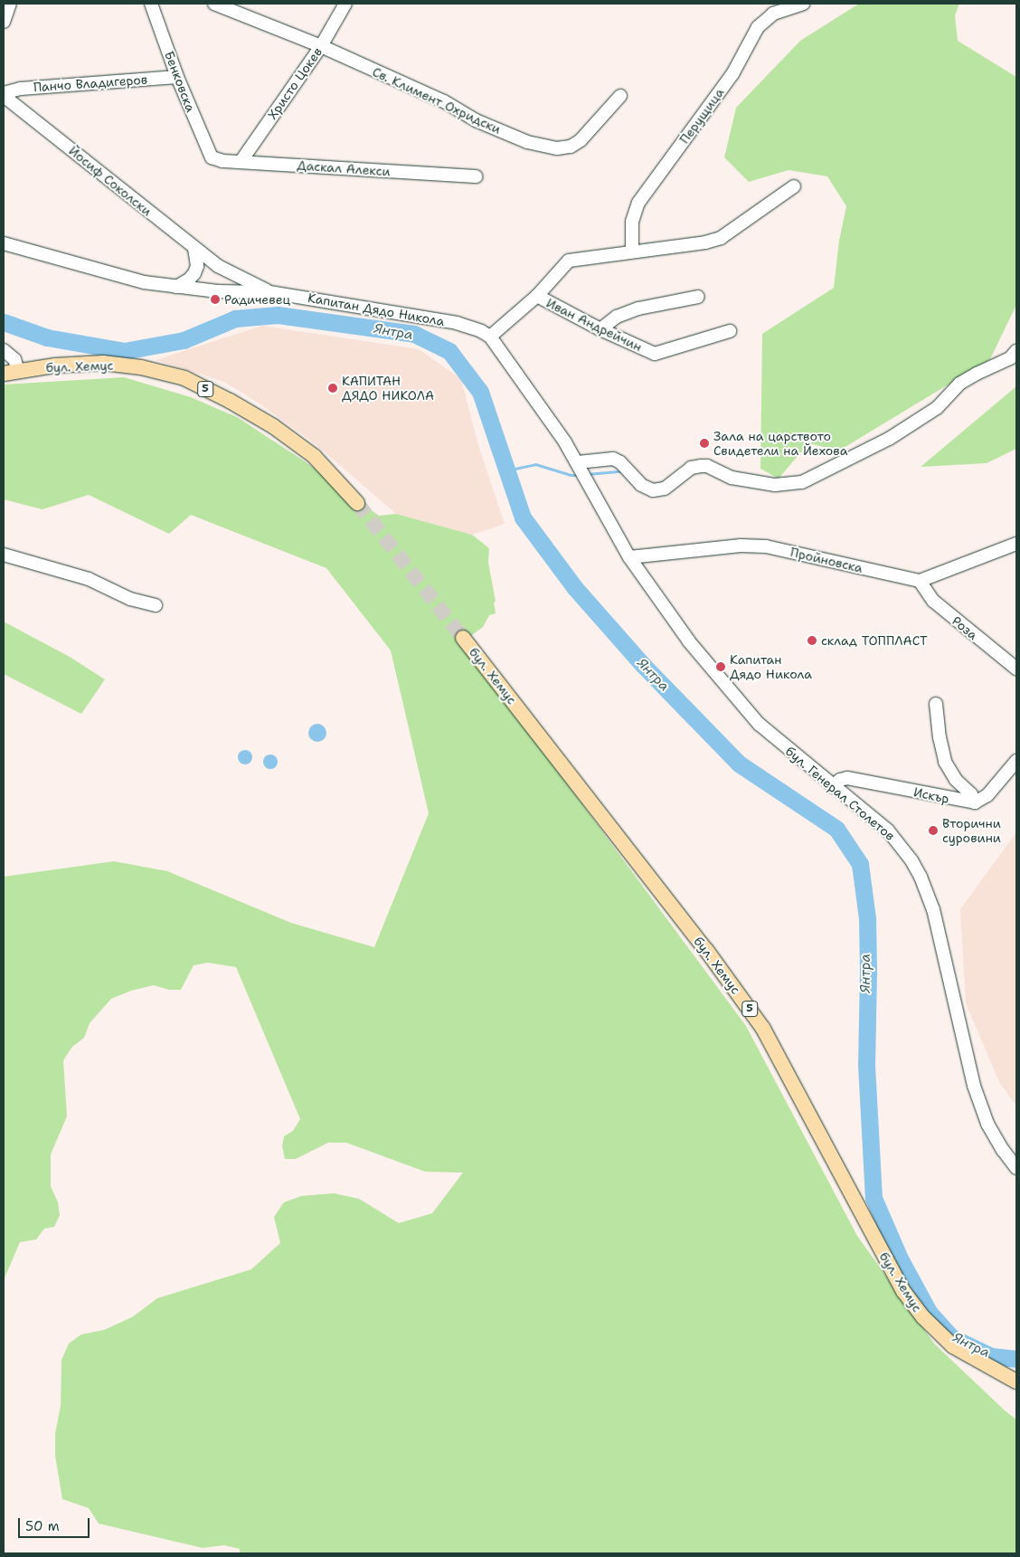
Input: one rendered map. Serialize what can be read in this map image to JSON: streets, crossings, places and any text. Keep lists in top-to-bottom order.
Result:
{
  "streets": {
    "main road": ["бул. Хемус", "5"],
    "street": [
      "Бенковска",
      "Панчо Владигеров",
      "Христо Цокев",
      "Св. Климент Охридски",
      "Перущица",
      "Даскал Алекси",
      "Йосиф Соколски",
      "Капитан Дядо Никола",
      "Иван Андрейчин",
      "Пройновска",
      "Роза",
      "бул. Генерал Столетов",
      "Искър"
    ]
  },
  "crossings": [
    ["Бенковска", "Панчо Владигеров"],
    ["Бенковска", "Даскал Алекси"],
    ["Панчо Владигеров", "Йосиф Соколски"],
    ["Христо Цокев", "Св. Климент Охридски"],
    ["Христо Цокев", "Даскал Алекси"],
    ["Йосиф Соколски", "Капитан Дядо Никола"],
    ["Капитан Дядо Никола", "бул. Генерал Столетов"],
    ["Пройновска", "Роза"],
    ["Пройновска", "бул. Генерал Столетов"],
    ["бул. Генерал Столетов", "Искър"]
  ],
  "water": ["Янтра"],
  "places": [
    "Радичевец",
    "КАПИТАН ДЯДО НИКОЛА",
    "Зала на царството Свидетели на Йехова",
    "склад ТОППЛАСТ",
    "Капитан Дядо Никола",
    "Вторични суровини"
  ],
  "scale_bar": "50 m"
}
